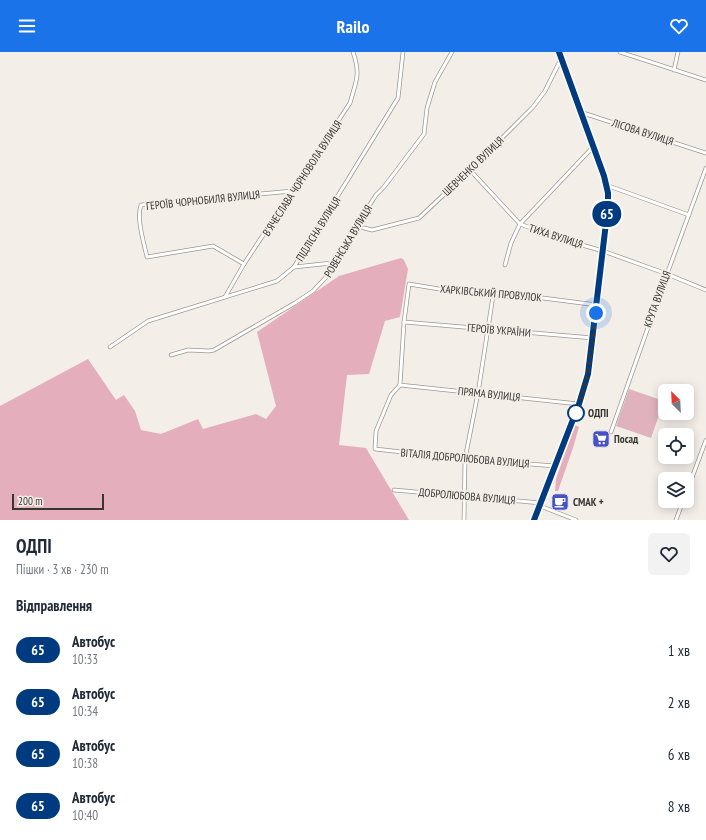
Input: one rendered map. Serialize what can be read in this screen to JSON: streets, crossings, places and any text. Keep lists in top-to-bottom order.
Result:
{
  "streets": {
    "street": [
      "ЛІСОВА ВУЛИЦЯ",
      "ШЕВЧЕНКО ВУЛИЦЯ",
      "В'ЯЧЕСЛАВА ЧОРНОВОЛА ВУЛИЦЯ",
      "ГЕРОЇВ ЧОРНОБИЛЯ ВУЛИЦЯ",
      "ПІДЛІСНА ВУЛИЦЯ",
      "ТИХА ВУЛИЦЯ",
      "РОВЕНСЬКА ВУЛИЦЯ",
      "ХАРКІВСЬКИЙ ПРОВУЛОК",
      "КРУТА ВУЛИЦЯ",
      "ГЕРОЇВ УКРАЇНИ",
      "ПРЯМА ВУЛИЦЯ",
      "ВІТАЛІЯ ДОБРОЛЮБОВА ВУЛИЦЯ",
      "ДОБРОЛЮБОВА ВУЛИЦЯ"
    ]
  },
  "crossings": [
    ["ШЕВЧЕНКО ВУЛИЦЯ", "ТИХА ВУЛИЦЯ"],
    ["ШЕВЧЕНКО ВУЛИЦЯ", "РОВЕНСЬКА ВУЛИЦЯ"],
    ["В'ЯЧЕСЛАВА ЧОРНОВОЛА ВУЛИЦЯ", "ГЕРОЇВ ЧОРНОБИЛЯ ВУЛИЦЯ"],
    ["В'ЯЧЕСЛАВА ЧОРНОВОЛА ВУЛИЦЯ", "ПІДЛІСНА ВУЛИЦЯ"],
    ["ТИХА ВУЛИЦЯ", "КРУТА ВУЛИЦЯ"],
    ["ХАРКІВСЬКИЙ ПРОВУЛОК", "ГЕРОЇВ УКРАЇНИ"],
    ["ПРЯМА ВУЛИЦЯ", "ВІТАЛІЯ ДОБРОЛЮБОВА ВУЛИЦЯ"]
  ],
  "places": {
    "other": ["ОДПІ"],
    "supermarket": ["Посад"],
    "cafe": ["СМАК +"]
  },
  "lines": ["bus line 65"],
  "scale_bar": "200 m",
  "north": "top left",
  "page": {
    "header": "Railo",
    "on_map": "65",
    "scale": "200 m",
    "heading": [
      ["ОДПІ", "Пішки · 3 хв · 230 m"],
      "Відправлення"
    ],
    "list": [
      {
        "mark": "65",
        "name": "Автобус",
        "note": "10:33",
        "value": "1 хв"
      },
      {
        "mark": "65",
        "name": "Автобус",
        "note": "10:34",
        "value": "2 хв"
      },
      {
        "mark": "65",
        "name": "Автобус",
        "note": "10:38",
        "value": "6 хв"
      },
      {
        "mark": "65",
        "name": "Автобус",
        "note": "10:40",
        "value": "8 хв"
      }
    ]
  }
}
